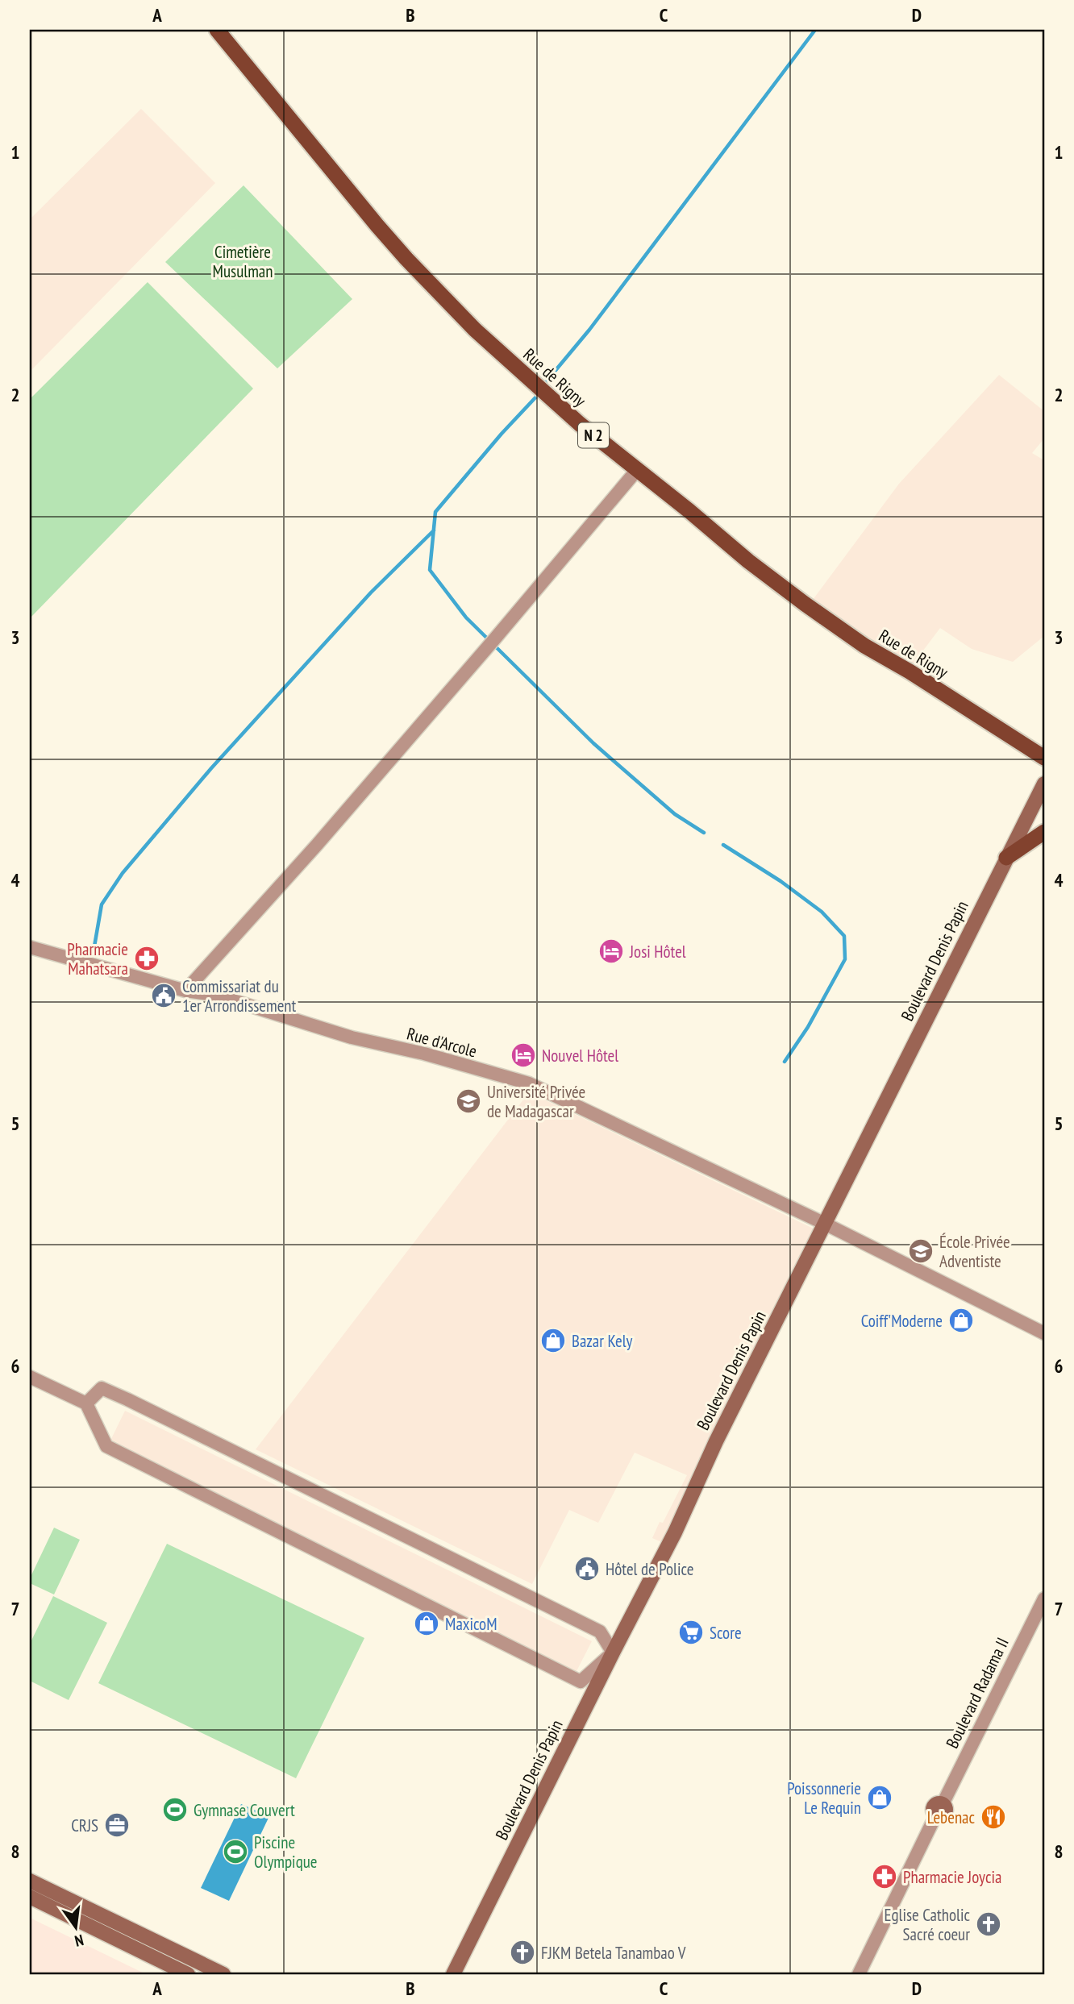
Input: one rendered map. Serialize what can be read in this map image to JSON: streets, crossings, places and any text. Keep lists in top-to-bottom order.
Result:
{
  "streets": {
    "main road": ["Rue de Rigny", "N 2", "Boulevard Denis Papin"],
    "street": ["Rue d'Arcole", "Boulevard Radama II"]
  },
  "crossings": [
    ["Boulevard Denis Papin", "Rue d'Arcole"]
  ],
  "parks": ["Cimetière Musulman"],
  "places": {
    "hotel": ["Josi Hôtel", "Nouvel Hôtel"],
    "pharmacy": ["Pharmacie Mahatsara", "Pharmacie Joycia"],
    "public building": ["Commissariat du 1er Arrondissement", "Hôtel de Police"],
    "school or university": ["Université Privée de Madagascar", "École Privée Adventiste"],
    "shop": [
      "Coiff'Moderne",
      "Bazar Kely",
      "MaxicoM",
      "Poissonnerie Le Requin"
    ],
    "supermarket": ["Score"],
    "sports": ["Gymnase Couvert", "Piscine Olympique"],
    "restaurant": ["Lebenac"],
    "office": ["CRJS"],
    "church": ["Eglise Catholic Sacré coeur", "FJKM Betela Tanambao V"]
  },
  "north": "bottom",
  "grid": {
    "columns": [
      "A",
      "B",
      "C",
      "D"
    ],
    "rows": [
      "1",
      "2",
      "3",
      "4",
      "5",
      "6",
      "7",
      "8"
    ]
  }
}
